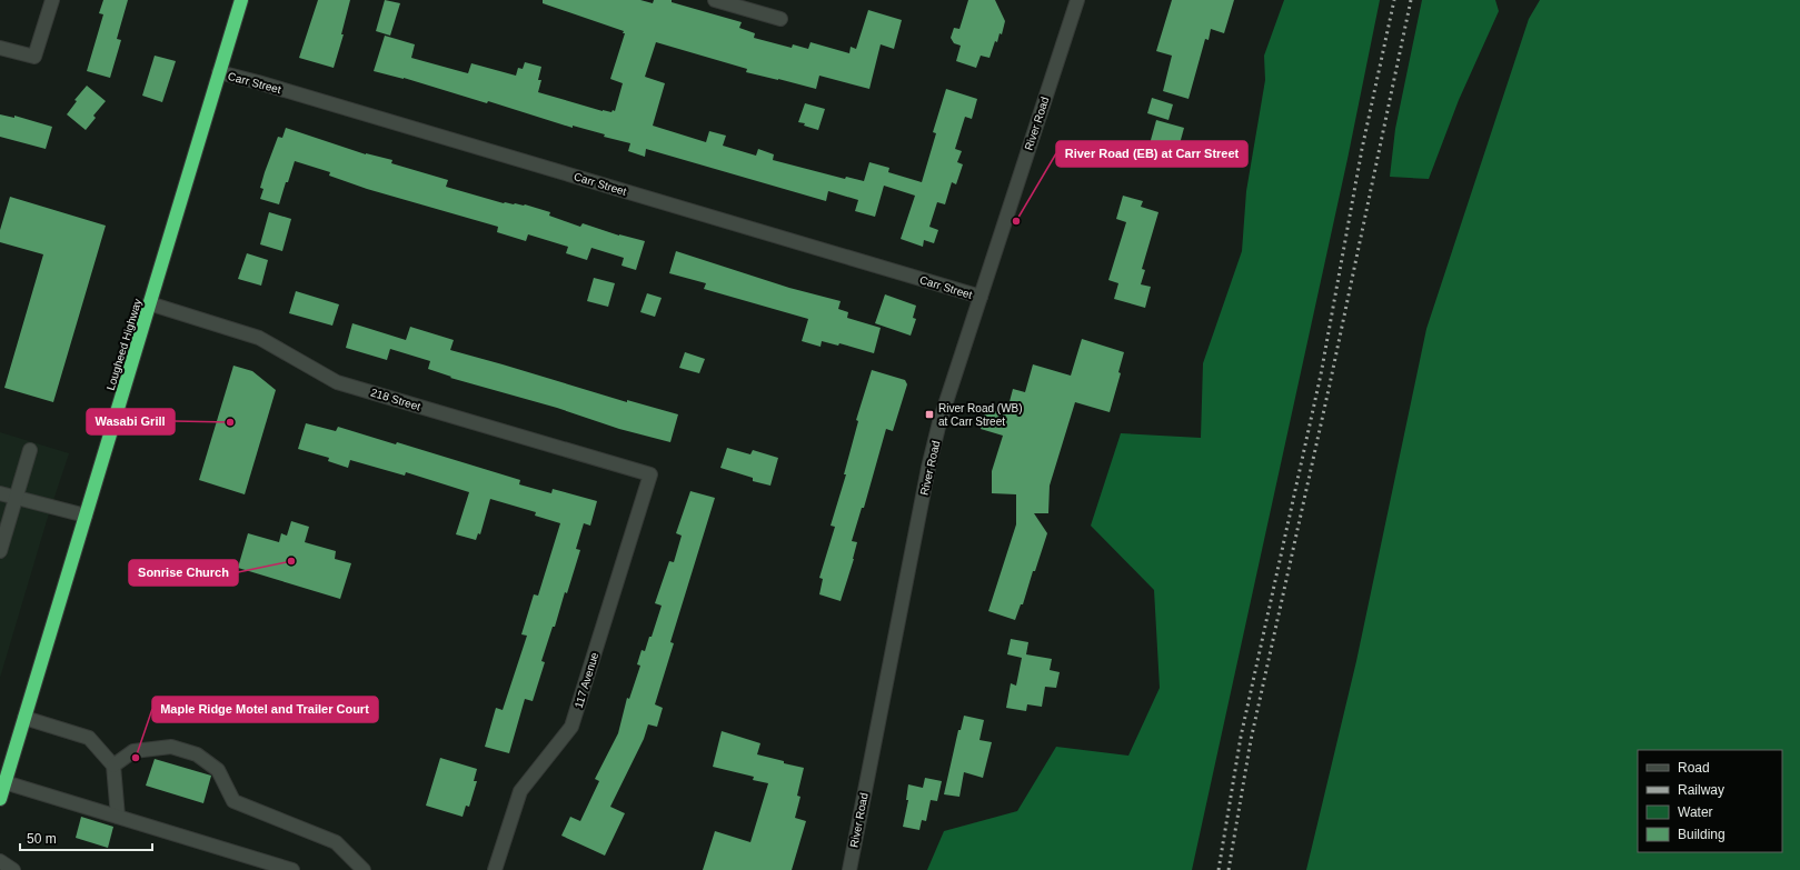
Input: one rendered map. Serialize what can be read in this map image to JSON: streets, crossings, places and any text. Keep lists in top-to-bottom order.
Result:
{
  "streets": {
    "highway": ["Lougheed Highway"],
    "street": [
      "Carr Street",
      "River Road",
      "218 Street",
      "117 Avenue"
    ]
  },
  "crossings": [
    ["Carr Street", "River Road"],
    ["Carr Street", "Lougheed Highway"],
    ["Lougheed Highway", "218 Street"],
    ["218 Street", "117 Avenue"]
  ],
  "places": {
    "other": [
      "River Road (EB) at Carr Street",
      "Wasabi Grill",
      "Sonrise Church",
      "Maple Ridge Motel and Trailer Court"
    ],
    "transit": ["River Road (WB) at Carr Street"]
  },
  "legend": [
    "Road",
    "Railway",
    "Water",
    "Building"
  ],
  "scale_bar": "50 m"
}
